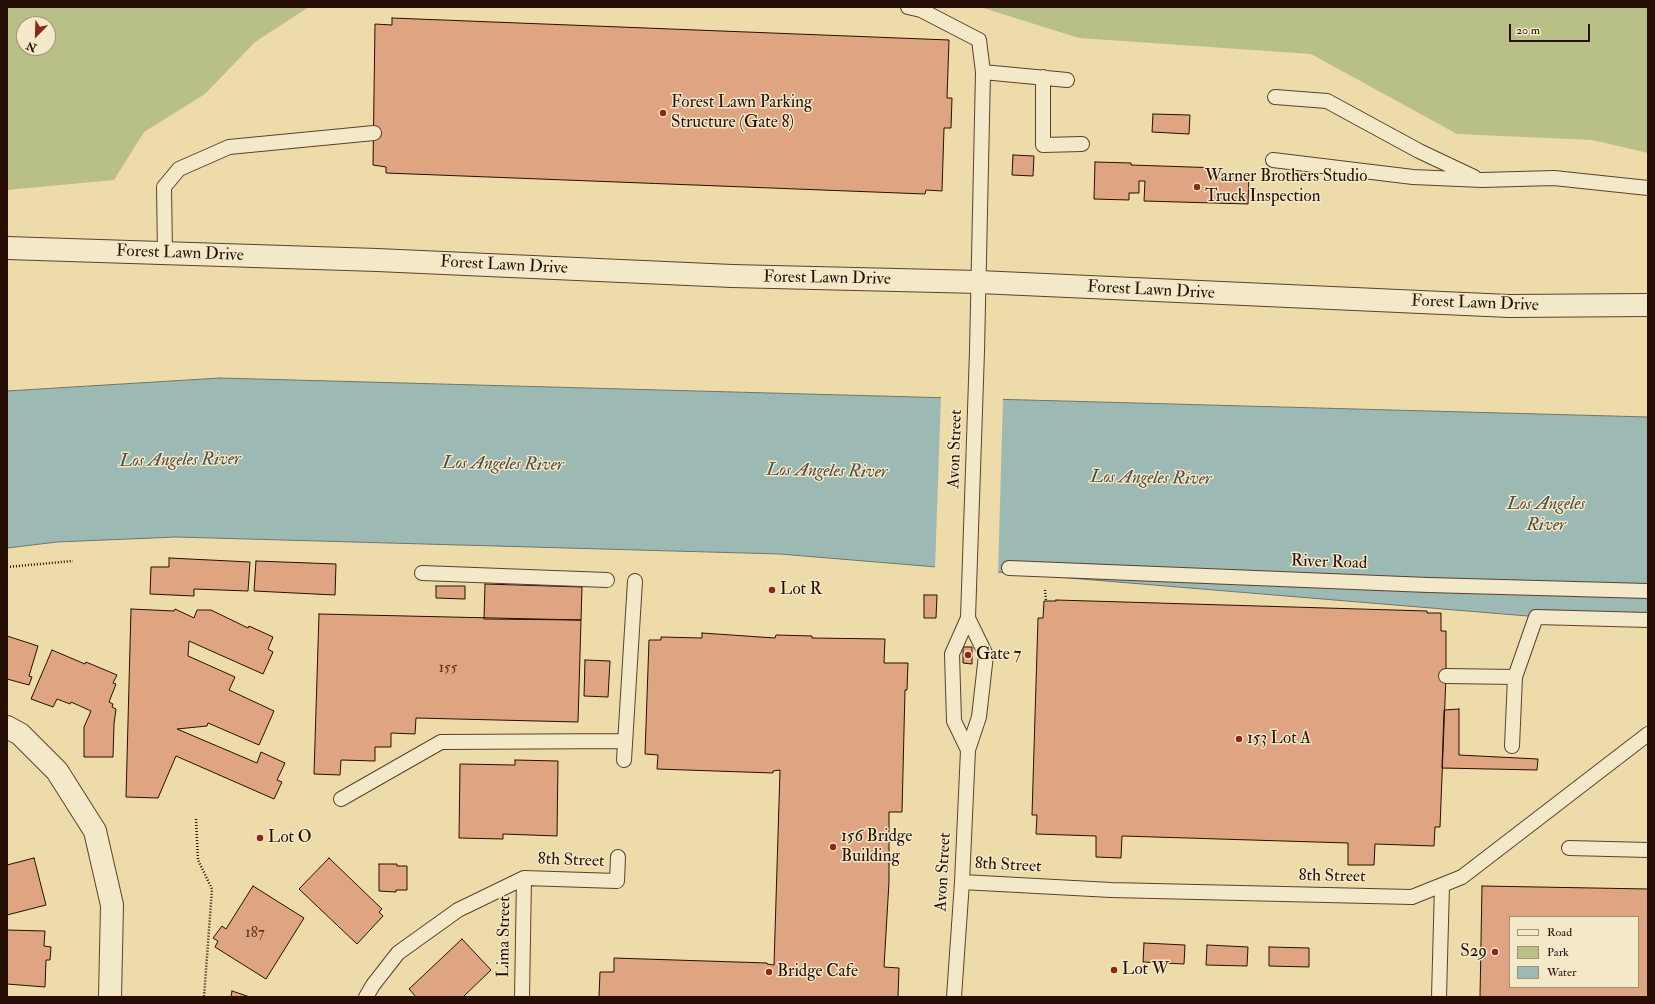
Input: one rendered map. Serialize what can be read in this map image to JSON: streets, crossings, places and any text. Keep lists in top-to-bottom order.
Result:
{
  "streets": {
    "street": ["Forest Lawn Drive"],
    "lane": [
      "Avon Street",
      "River Road",
      "8th Street",
      "Lima Street"
    ]
  },
  "crossings": [
    ["Forest Lawn Drive", "Avon Street"],
    ["Avon Street", "8th Street"],
    ["8th Street", "Lima Street"]
  ],
  "water": ["Los Angeles River"],
  "places": [
    "Forest Lawn Parking Structure (Gate 8)",
    "Warner Brothers Studio Truck Inspection",
    "Lot R",
    "Gate 7",
    "153 Lot A",
    "Lot O",
    "156 Bridge Building",
    "S29",
    "Lot W",
    "Bridge Cafe"
  ],
  "house_numbers": ["155", "187"],
  "legend": ["Road", "Park", "Water"],
  "scale_bar": "20 m",
  "north": "bottom left"
}
